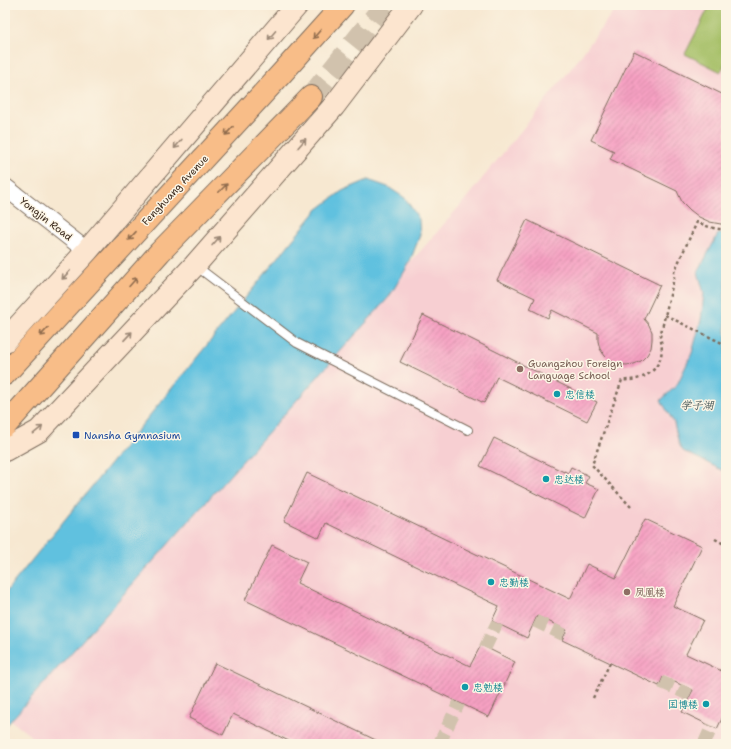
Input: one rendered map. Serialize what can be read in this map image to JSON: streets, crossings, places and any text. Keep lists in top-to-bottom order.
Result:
{
  "streets": {
    "main road": ["Fenghuang Avenue"],
    "street": ["Yongjin Road"]
  },
  "water": ["学子湖"],
  "places": {
    "other": [
      "Guangzhou Foreign Language School",
      "忠信楼",
      "忠达楼",
      "忠勤楼",
      "凤凰楼",
      "忠勉楼",
      "国博楼"
    ],
    "transit": ["Nansha Gymnasium"]
  }
}
